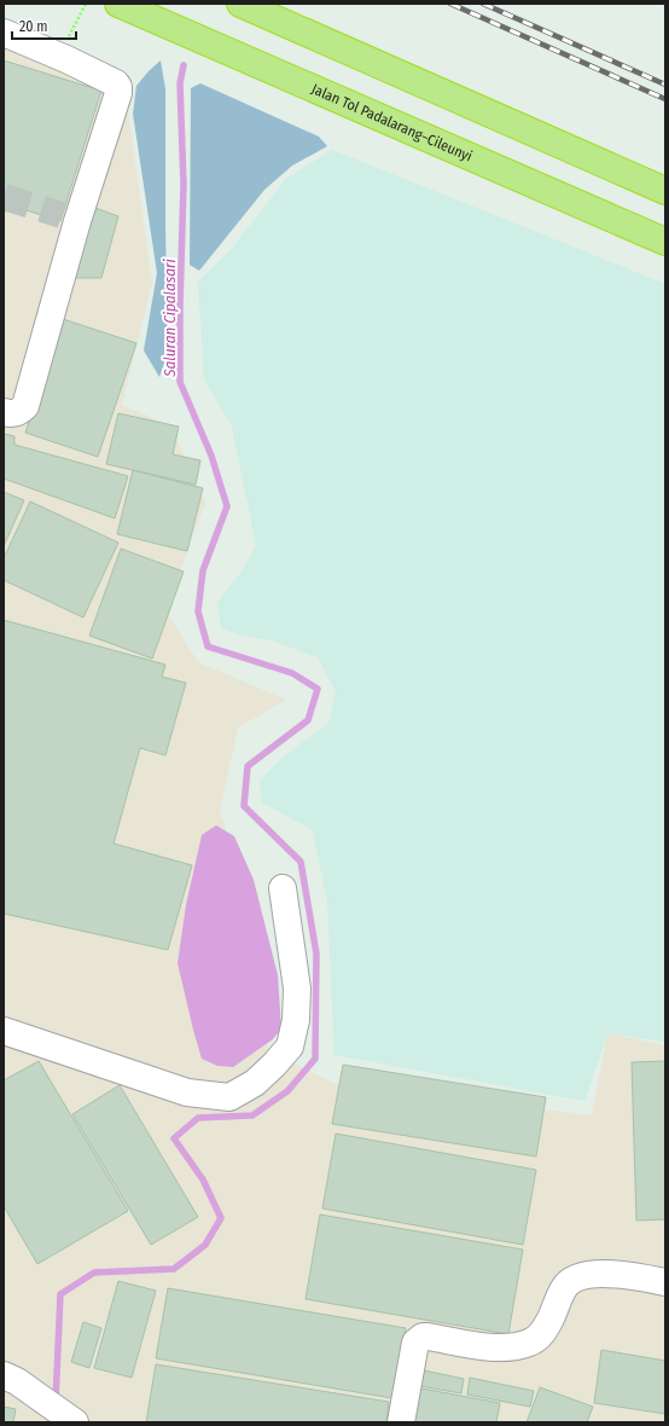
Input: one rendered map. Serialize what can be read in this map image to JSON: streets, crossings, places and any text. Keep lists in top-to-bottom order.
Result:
{
  "streets": {
    "highway": ["Jalan Tol Padalarang–Cileunyi"]
  },
  "water": ["Saluran Cipalasari"],
  "scale_bar": "20 m"
}
